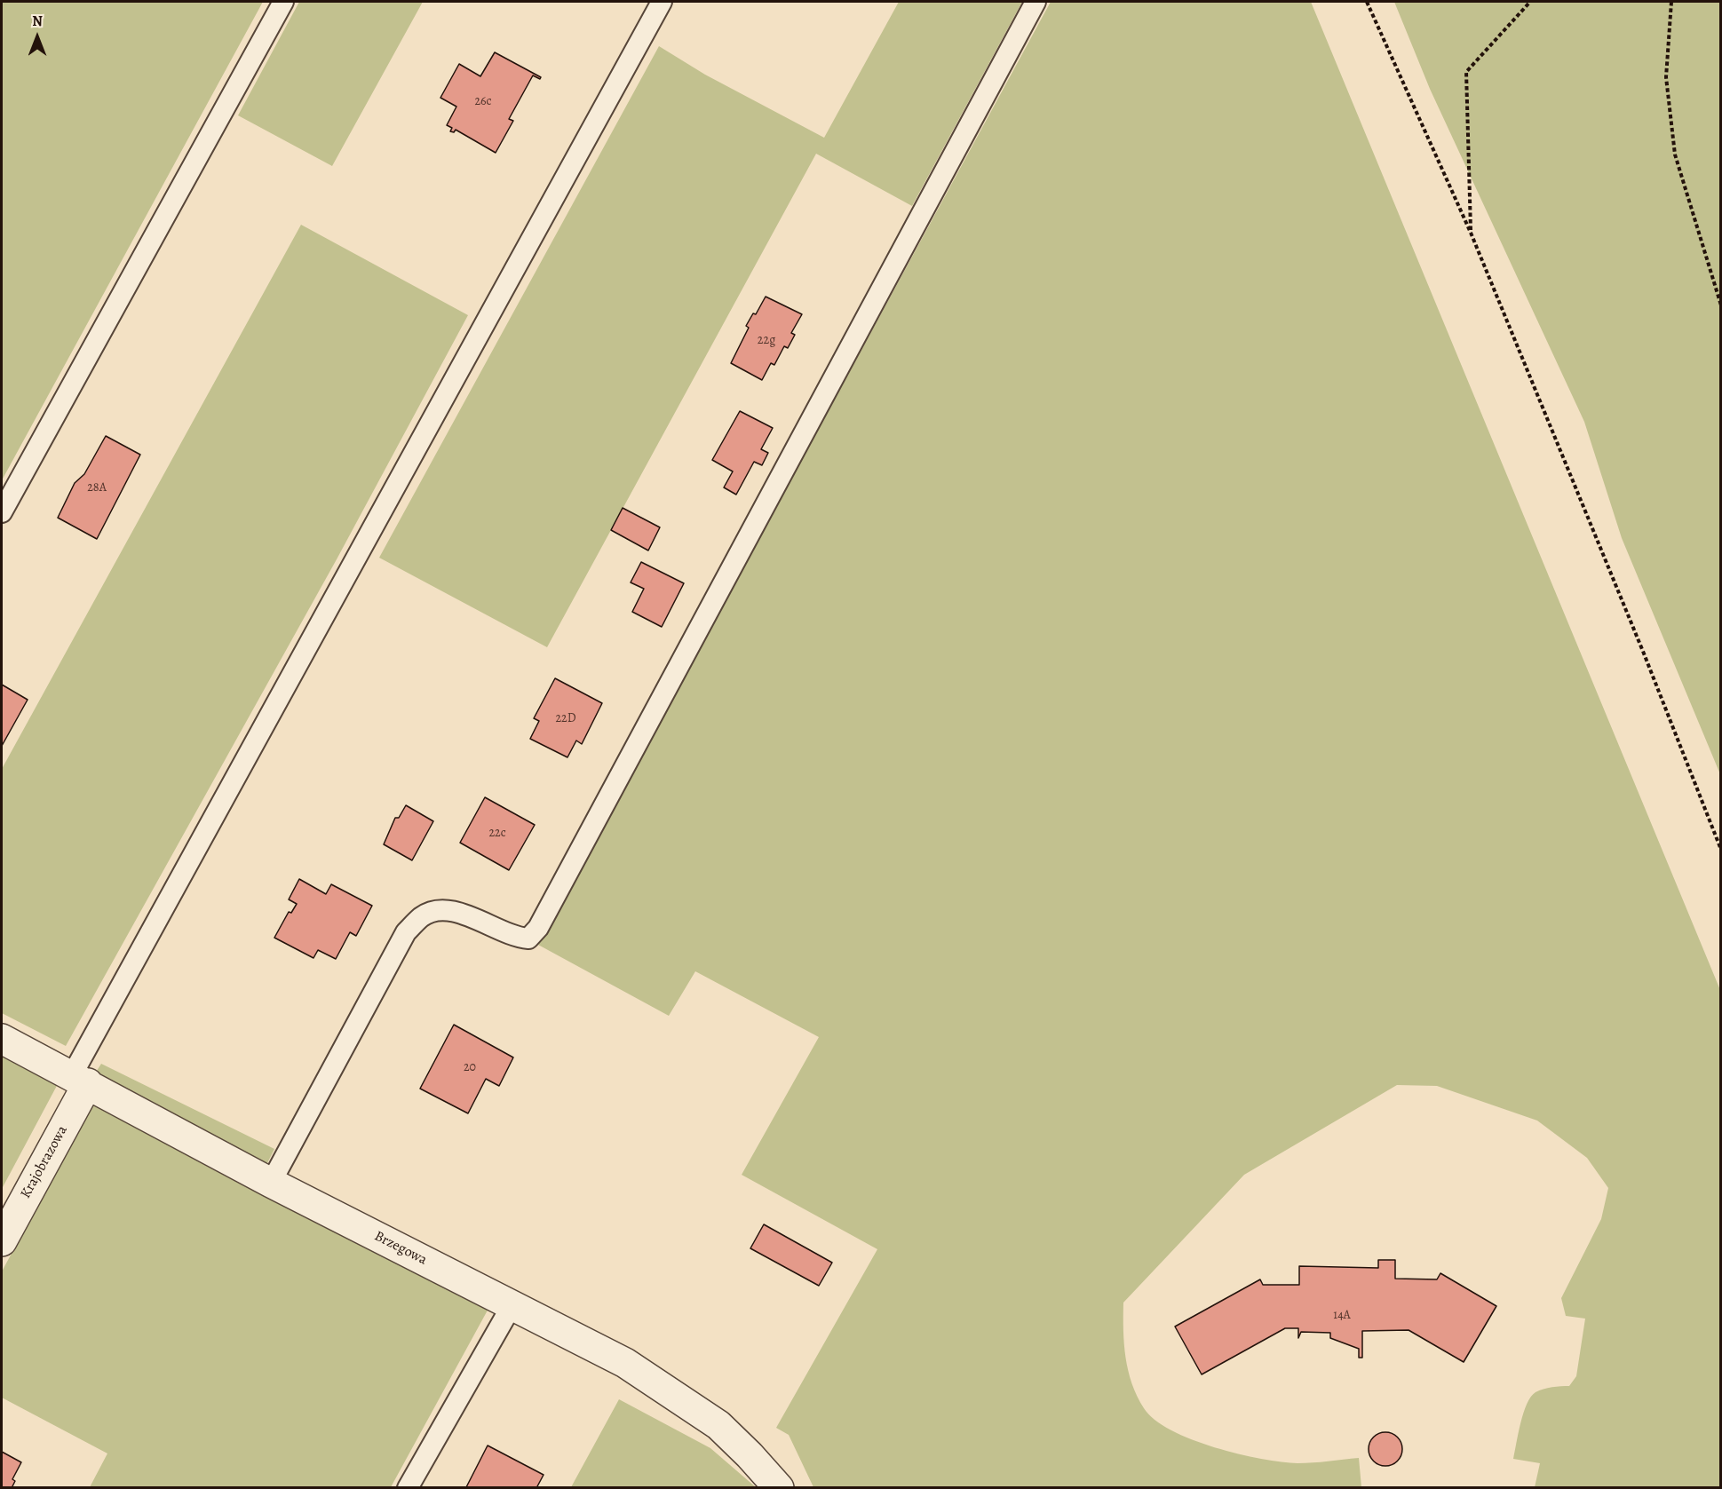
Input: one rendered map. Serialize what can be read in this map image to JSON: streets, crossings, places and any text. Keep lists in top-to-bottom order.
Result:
{
  "streets": {
    "street": ["Krajobrazowa", "Brzegowa"]
  },
  "crossings": [
    ["Krajobrazowa", "Brzegowa"]
  ],
  "house_numbers": [
    "26c",
    "22g",
    "28A",
    "22D",
    "22c",
    "20",
    "14A"
  ],
  "north": "top"
}
